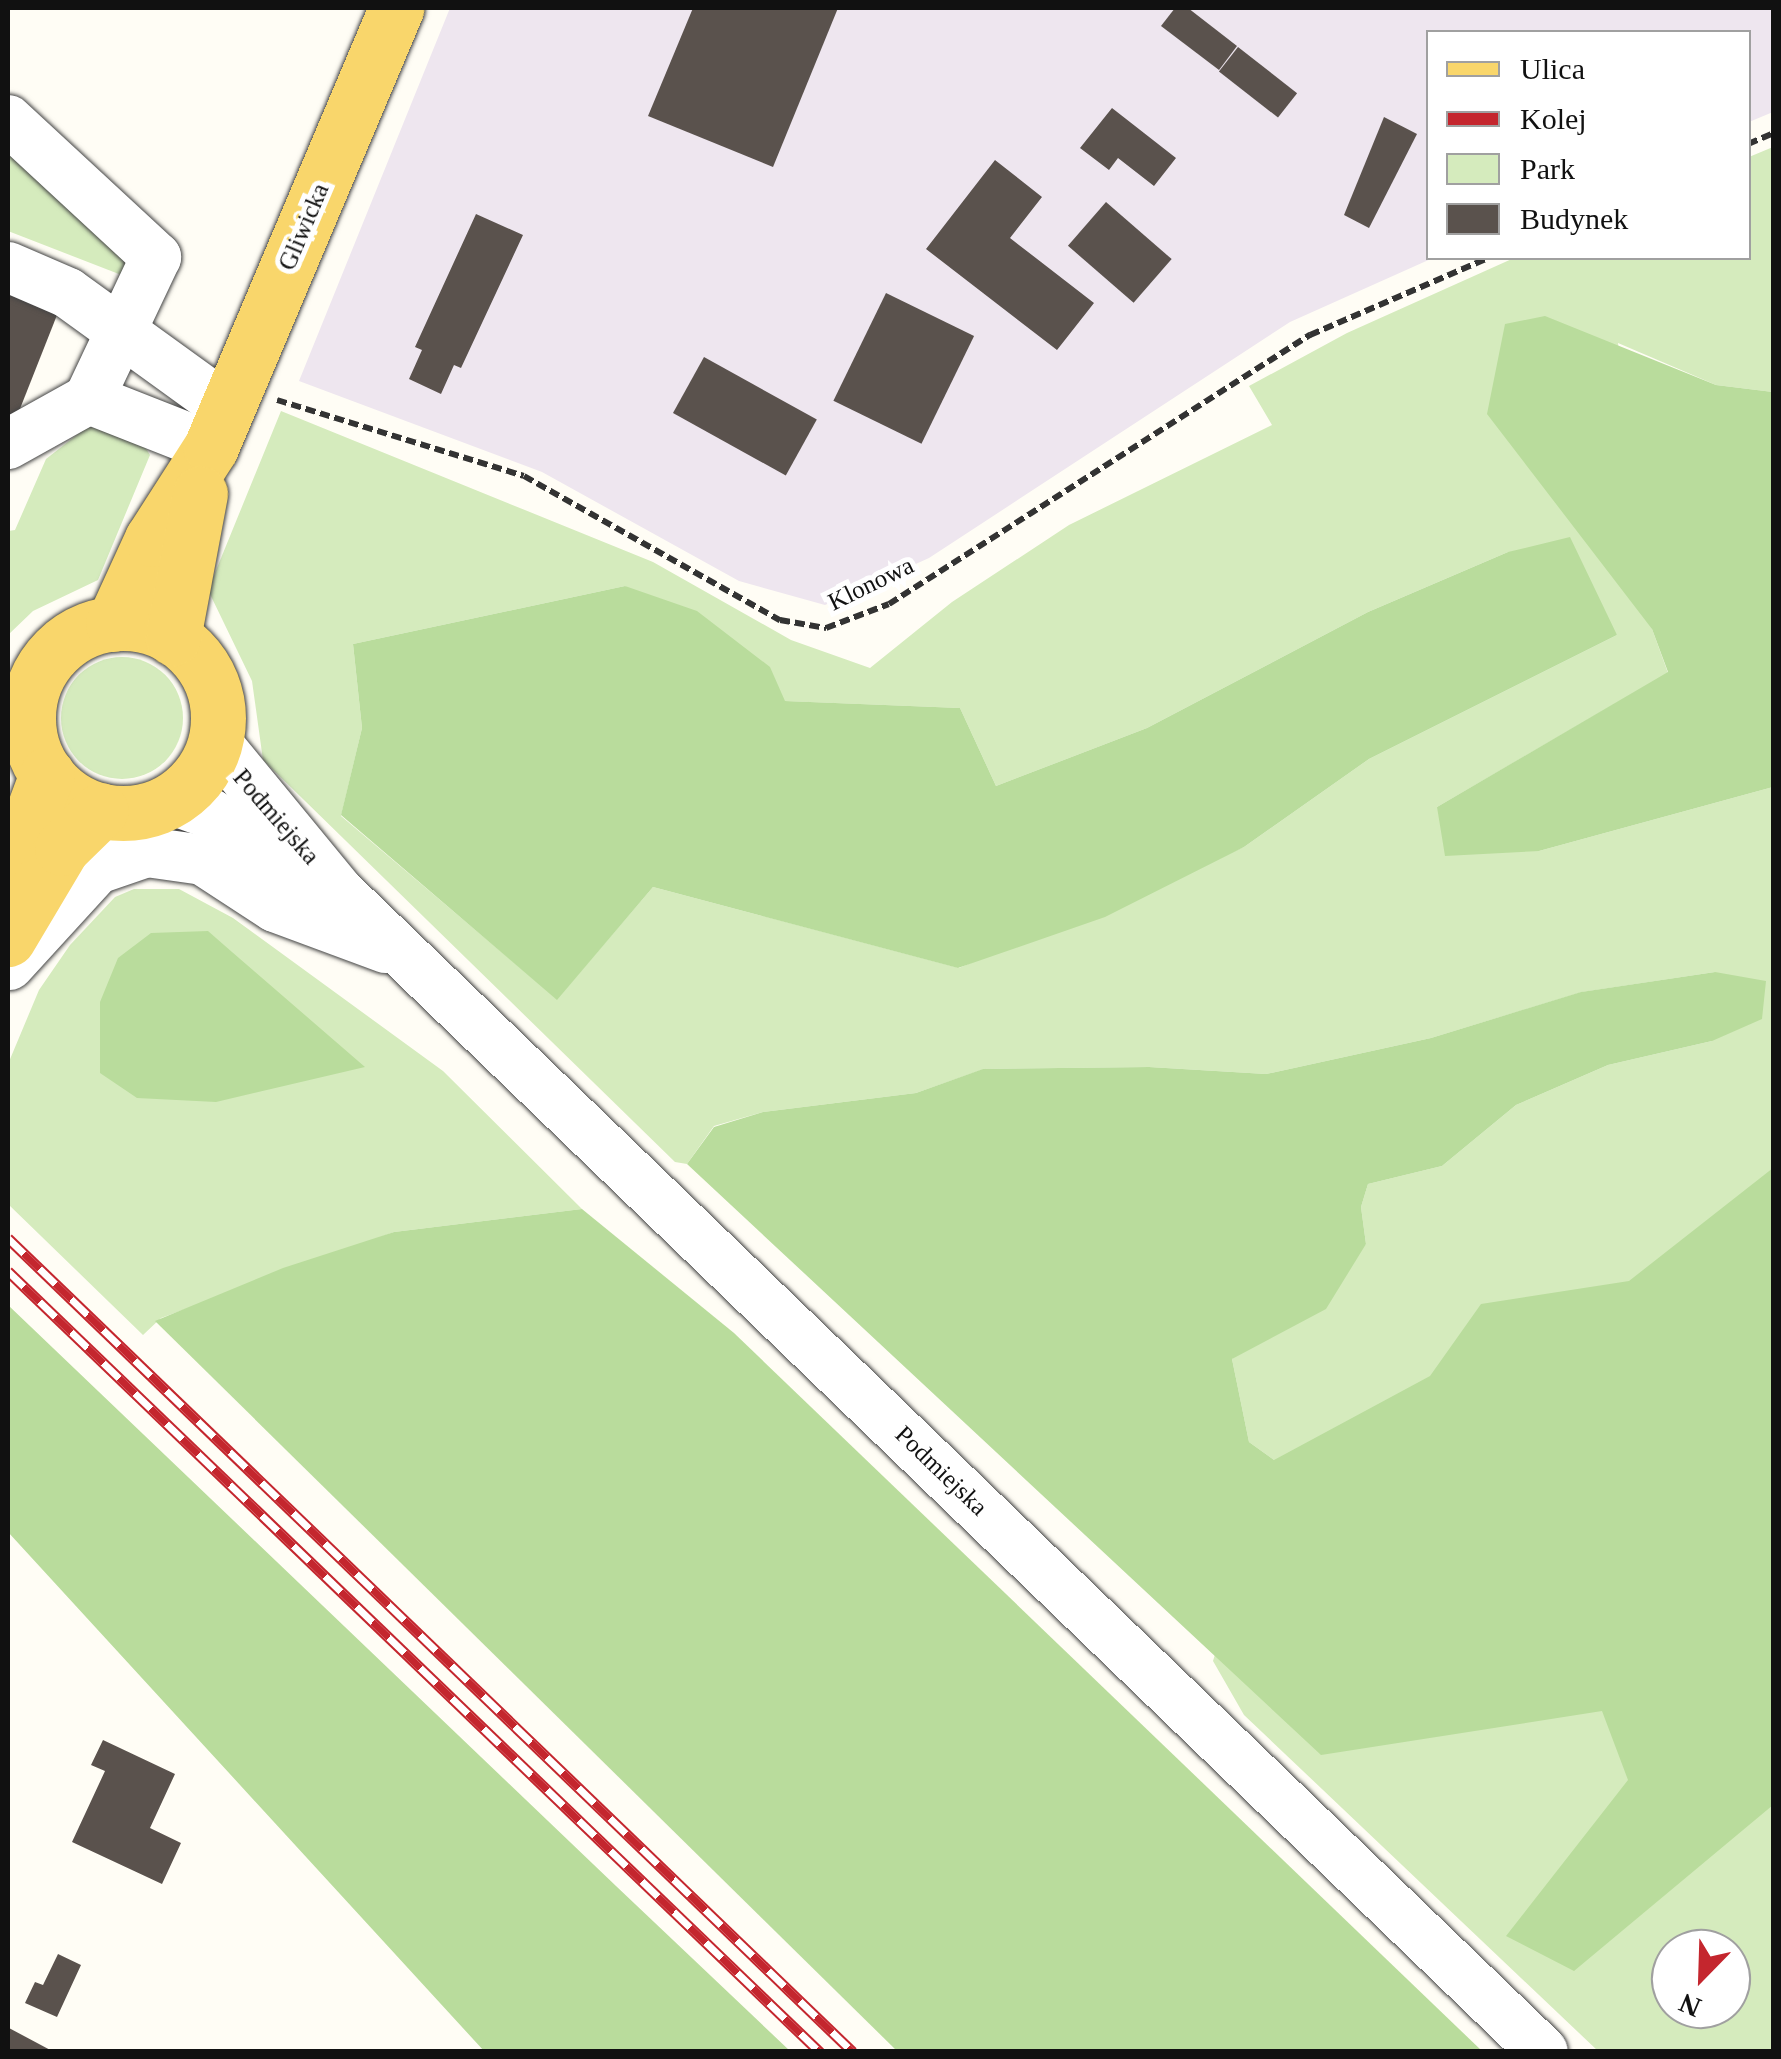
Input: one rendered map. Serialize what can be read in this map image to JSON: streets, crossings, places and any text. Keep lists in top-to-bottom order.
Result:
{
  "streets": {
    "main road": ["Gliwicka"],
    "street": ["Podmiejska"],
    "path": ["Klonowa"]
  },
  "crossings": [
    ["Gliwicka", "Klonowa"],
    ["Gliwicka", "Podmiejska"]
  ],
  "legend": [
    "Ulica",
    "Kolej",
    "Park",
    "Budynek"
  ],
  "north": "bottom left"
}
